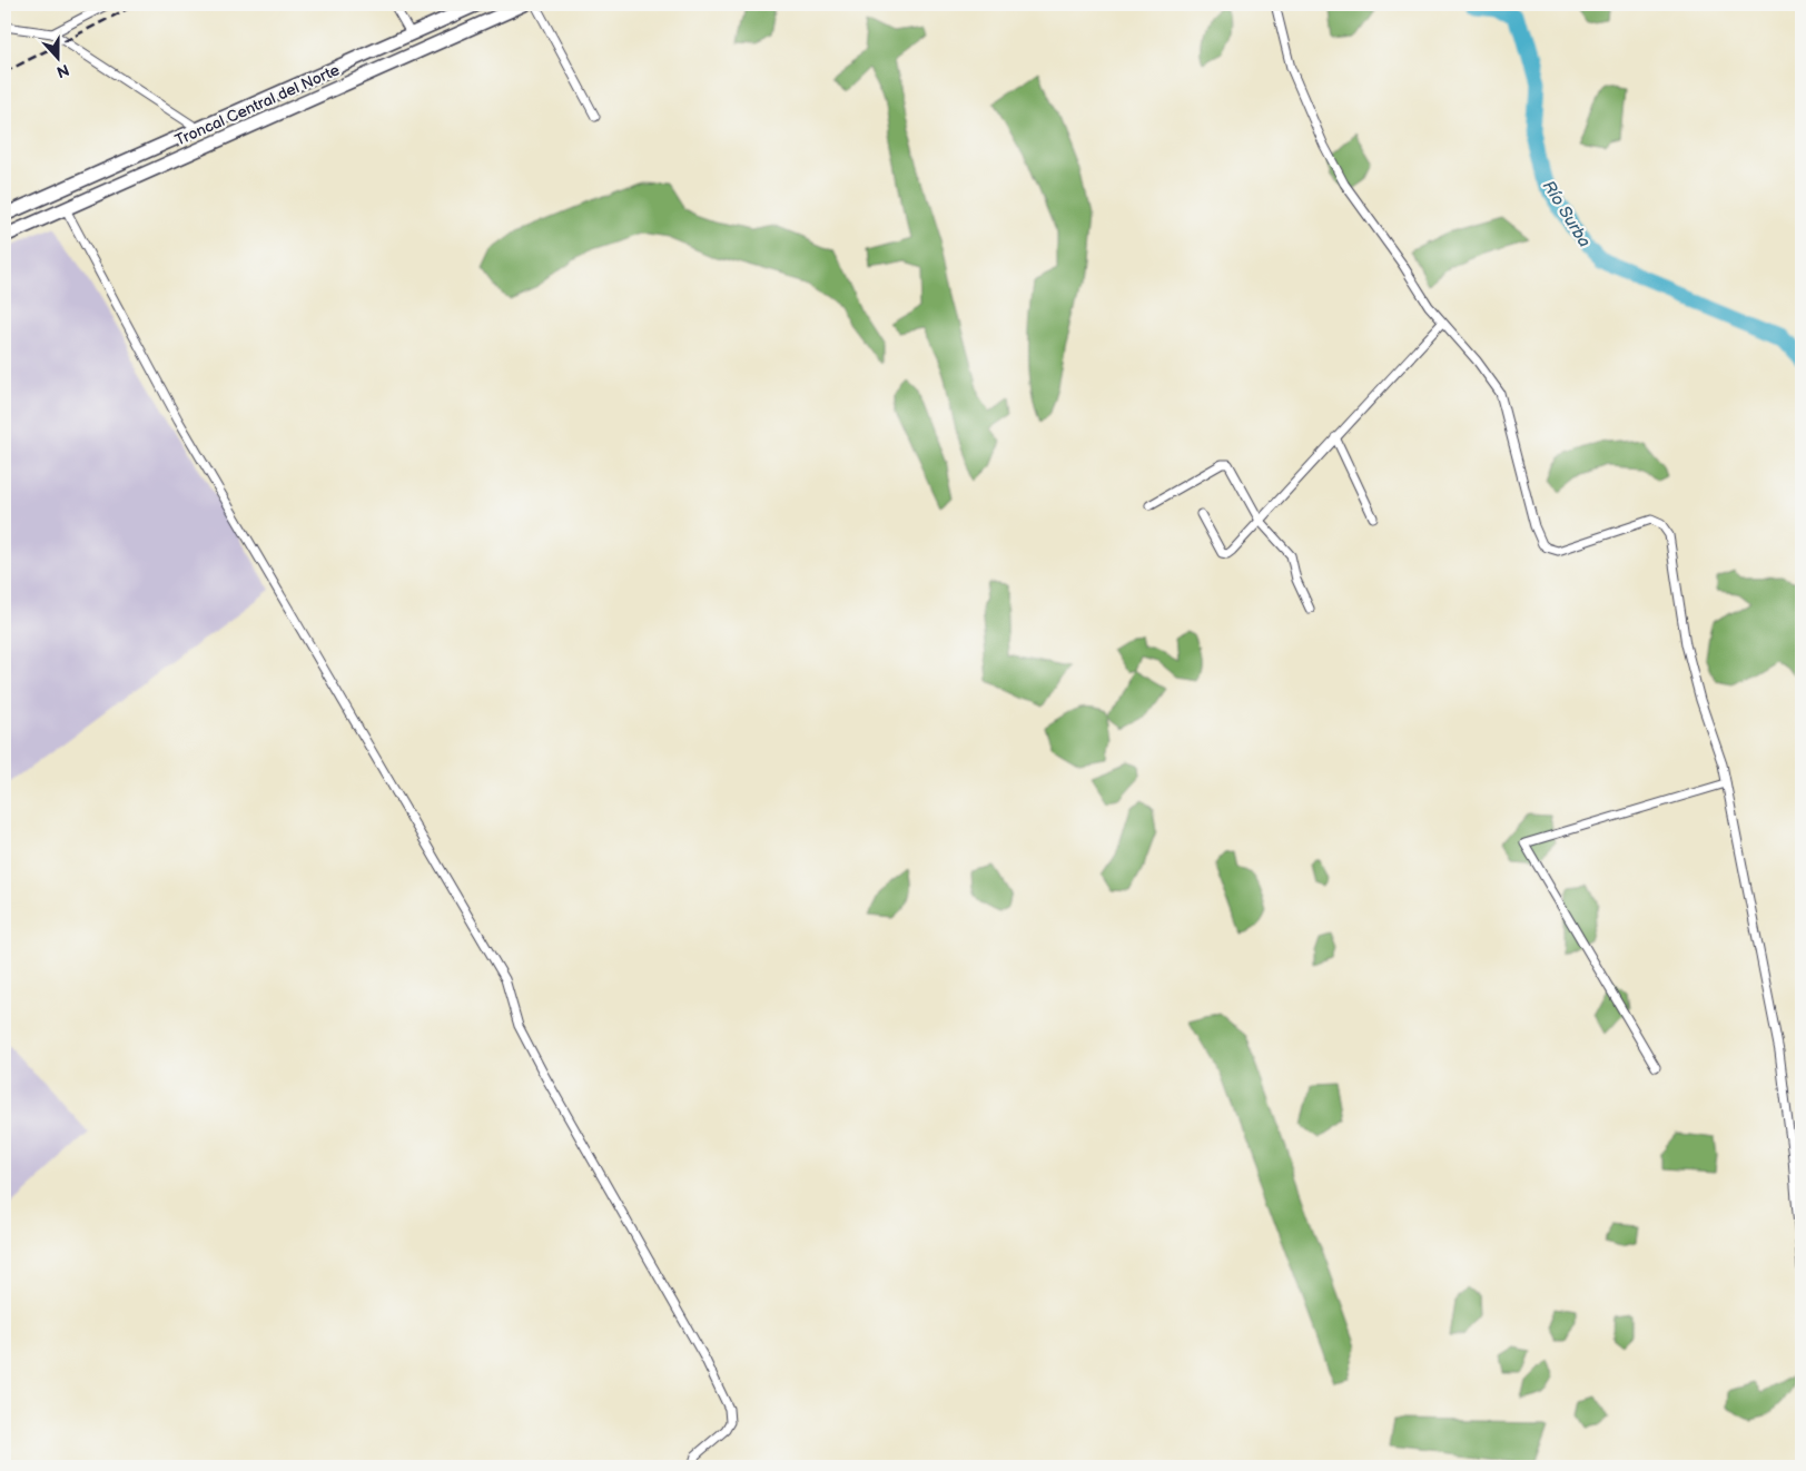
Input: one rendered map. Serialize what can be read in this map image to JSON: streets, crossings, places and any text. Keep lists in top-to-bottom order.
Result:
{
  "streets": {
    "highway": ["Troncal Central del Norte"]
  },
  "water": ["Río Surba"],
  "north": "bottom"
}
